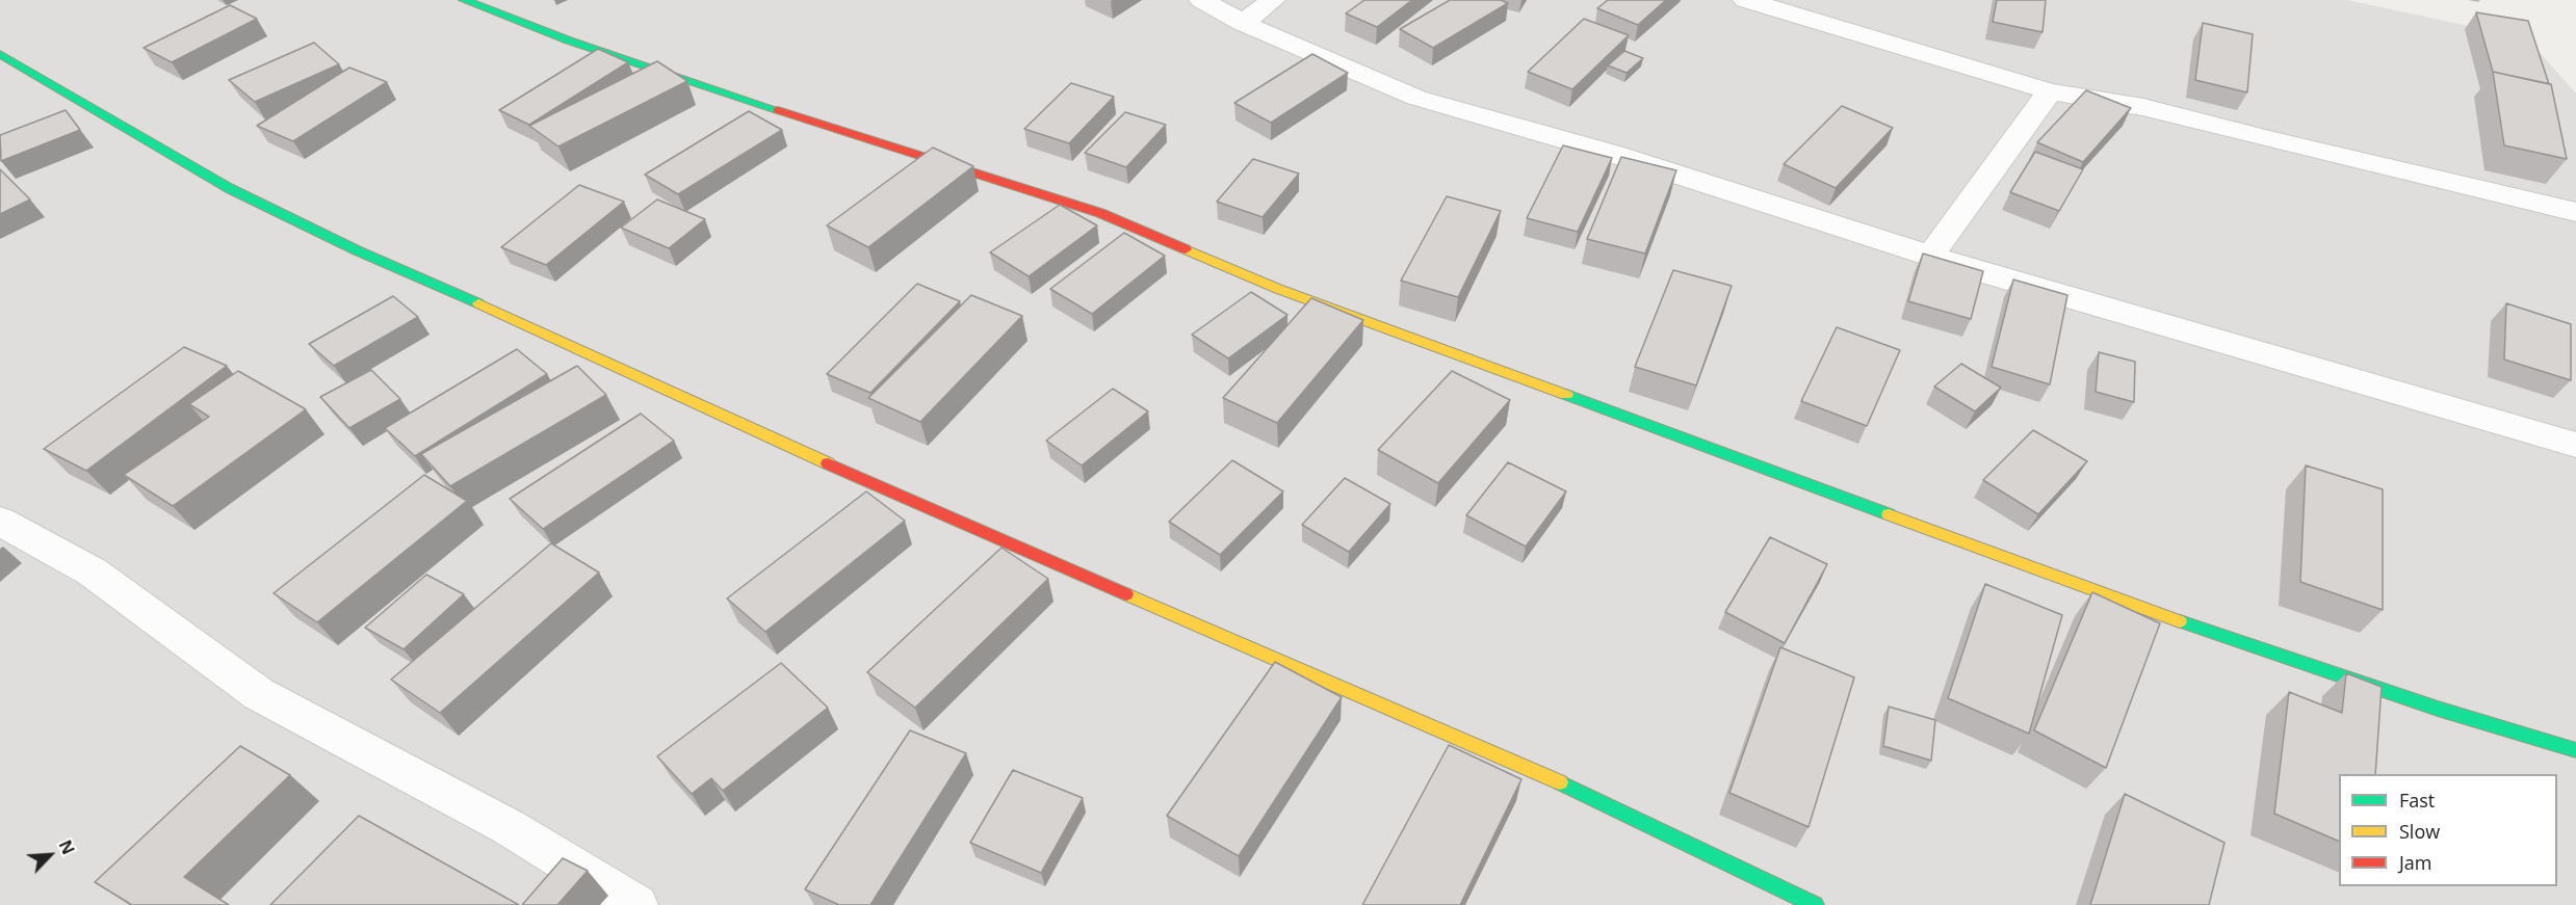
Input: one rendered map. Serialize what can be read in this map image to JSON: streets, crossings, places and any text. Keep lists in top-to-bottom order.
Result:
{
  "legend": ["Fast", "Slow", "Jam"],
  "north": "top right"
}
